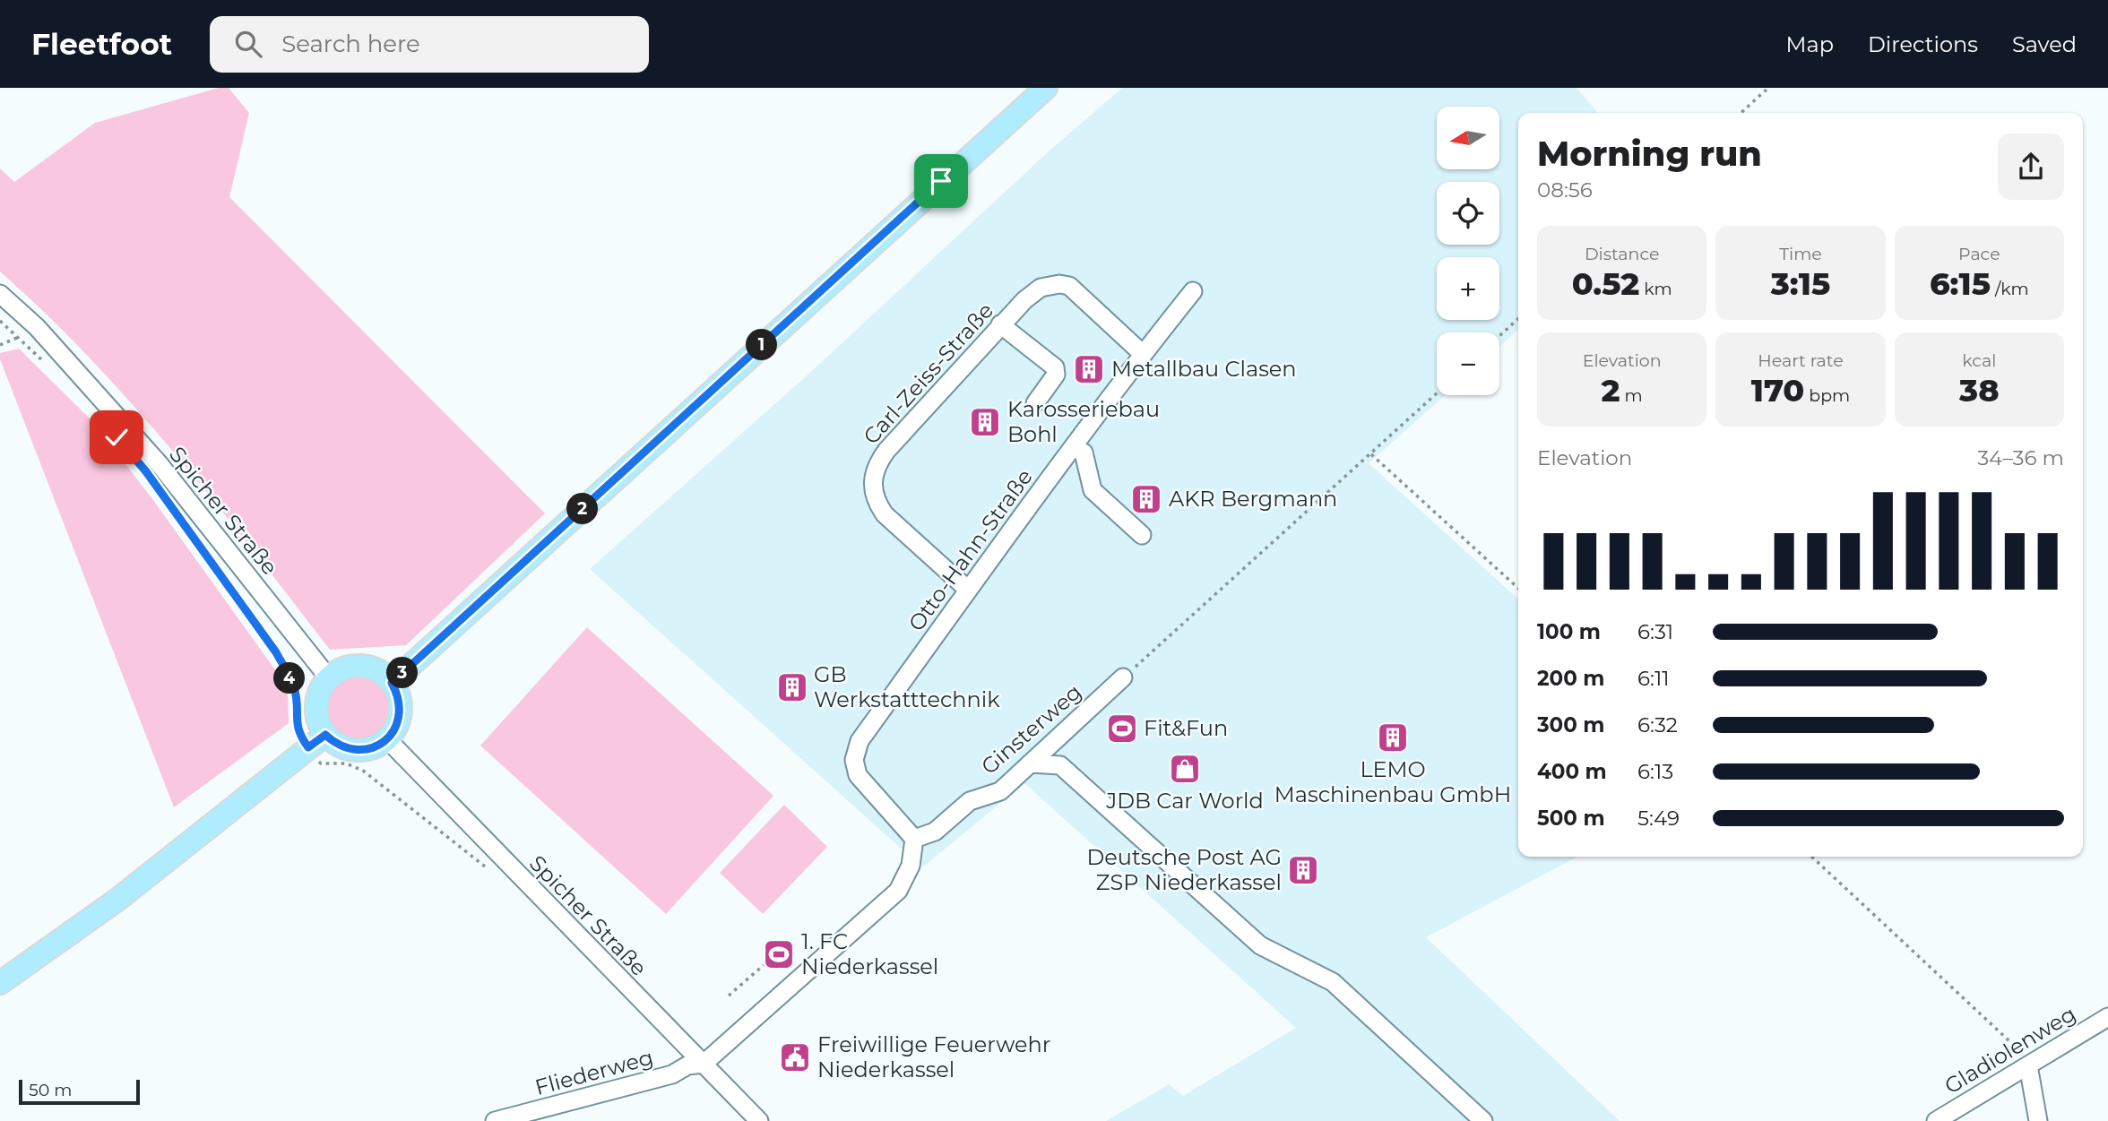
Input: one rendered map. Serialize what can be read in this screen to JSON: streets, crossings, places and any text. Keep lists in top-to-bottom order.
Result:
{
  "streets": {
    "street": [
      "Carl-Zeiss-Straße",
      "Spicher Straße",
      "Otto-Hahn-Straße",
      "Ginsterweg",
      "Gladiolenweg",
      "Fliederweg"
    ]
  },
  "crossings": [
    ["Carl-Zeiss-Straße", "Otto-Hahn-Straße"],
    ["Spicher Straße", "Fliederweg"],
    ["Otto-Hahn-Straße", "Ginsterweg"]
  ],
  "places": {
    "building": [
      "Metallbau Clasen",
      "Karosseriebau Bohl",
      "AKR Bergmann",
      "GB Werkstatttechnik",
      "LEMO Maschinenbau GmbH",
      "Deutsche Post AG ZSP Niederkassel"
    ],
    "sports": ["Fit&Fun", "1. FC Niederkassel"],
    "shop": ["JDB Car World"],
    "public building": ["Freiwillige Feuerwehr Niederkassel"]
  },
  "scale_bar": "50 m",
  "north": "left",
  "page": {
    "header": "Fleetfoot",
    "search": "Search here",
    "nav": ["Map", "Directions", "Saved"],
    "map_buttons": ["+", "−"],
    "heading": ["Morning run", "08:56"],
    "stats": [
      ["Distance", "0.52 km"],
      ["Time", "3:15"],
      ["Pace", "6:15 /km"],
      ["Elevation", "2 m"],
      ["Heart rate", "170 bpm"],
      ["kcal", "38"]
    ],
    "pins": [
      "1",
      "2",
      "3",
      "4"
    ],
    "chart": ["Elevation", "34–36 m"],
    "list": [
      {
        "name": "100 m",
        "note": "6:31"
      },
      {
        "name": "200 m",
        "note": "6:11"
      },
      {
        "name": "300 m",
        "note": "6:32"
      },
      {
        "name": "400 m",
        "note": "6:13"
      },
      {
        "name": "500 m",
        "note": "5:49"
      }
    ],
    "scale": "50 m"
  }
}
